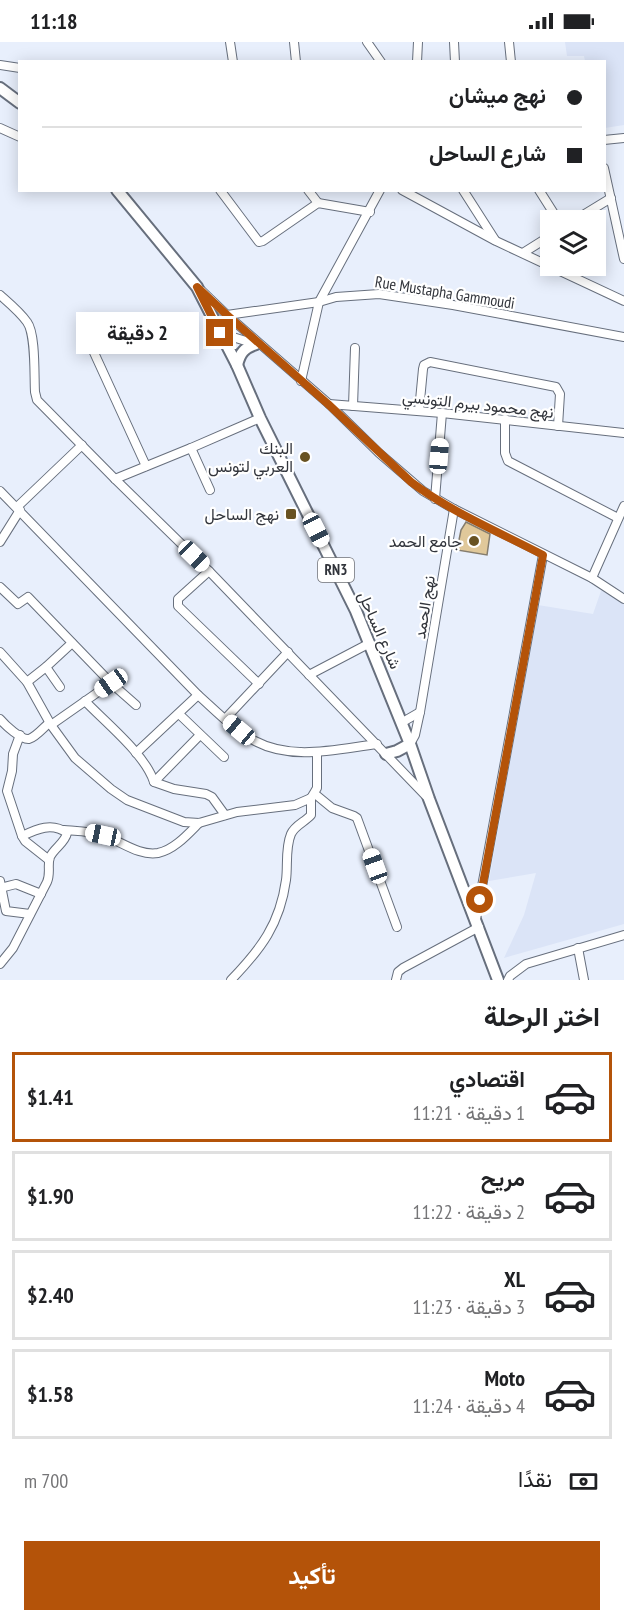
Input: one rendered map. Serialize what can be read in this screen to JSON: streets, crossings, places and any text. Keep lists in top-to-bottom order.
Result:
{
  "streets": {
    "main road": ["RN3", "شارع الساحل"],
    "street": ["Rue Mustapha Gammoudi", "نهج محمود بيرم التونسي", "نهج الحمد"]
  },
  "crossings": [
    ["نهج الحمد", "شارع الساحل"]
  ],
  "places": {
    "other": ["البنك العربي لتونس", "جامع الحمد"],
    "transit": ["نهج الساحل"]
  },
  "page": {
    "status": "11:18",
    "banner": ["نهج ميشان", "شارع الساحل"],
    "bubble": "2 دقيقة",
    "heading": "اختر الرحلة",
    "list": [
      {
        "name": "اقتصادي",
        "note": "1 دقيقة · 11:21",
        "value": "$1.41"
      },
      {
        "name": "مريح",
        "note": "2 دقيقة · 11:22",
        "value": "$1.90"
      },
      {
        "name": "XL",
        "note": "3 دقيقة · 11:23",
        "value": "$2.40"
      },
      {
        "name": "Moto",
        "note": "4 دقيقة · 11:24",
        "value": "$1.58"
      }
    ],
    "pay": ["نقدًا", "700 m"],
    "buttons": "تأكيد"
  }
}
